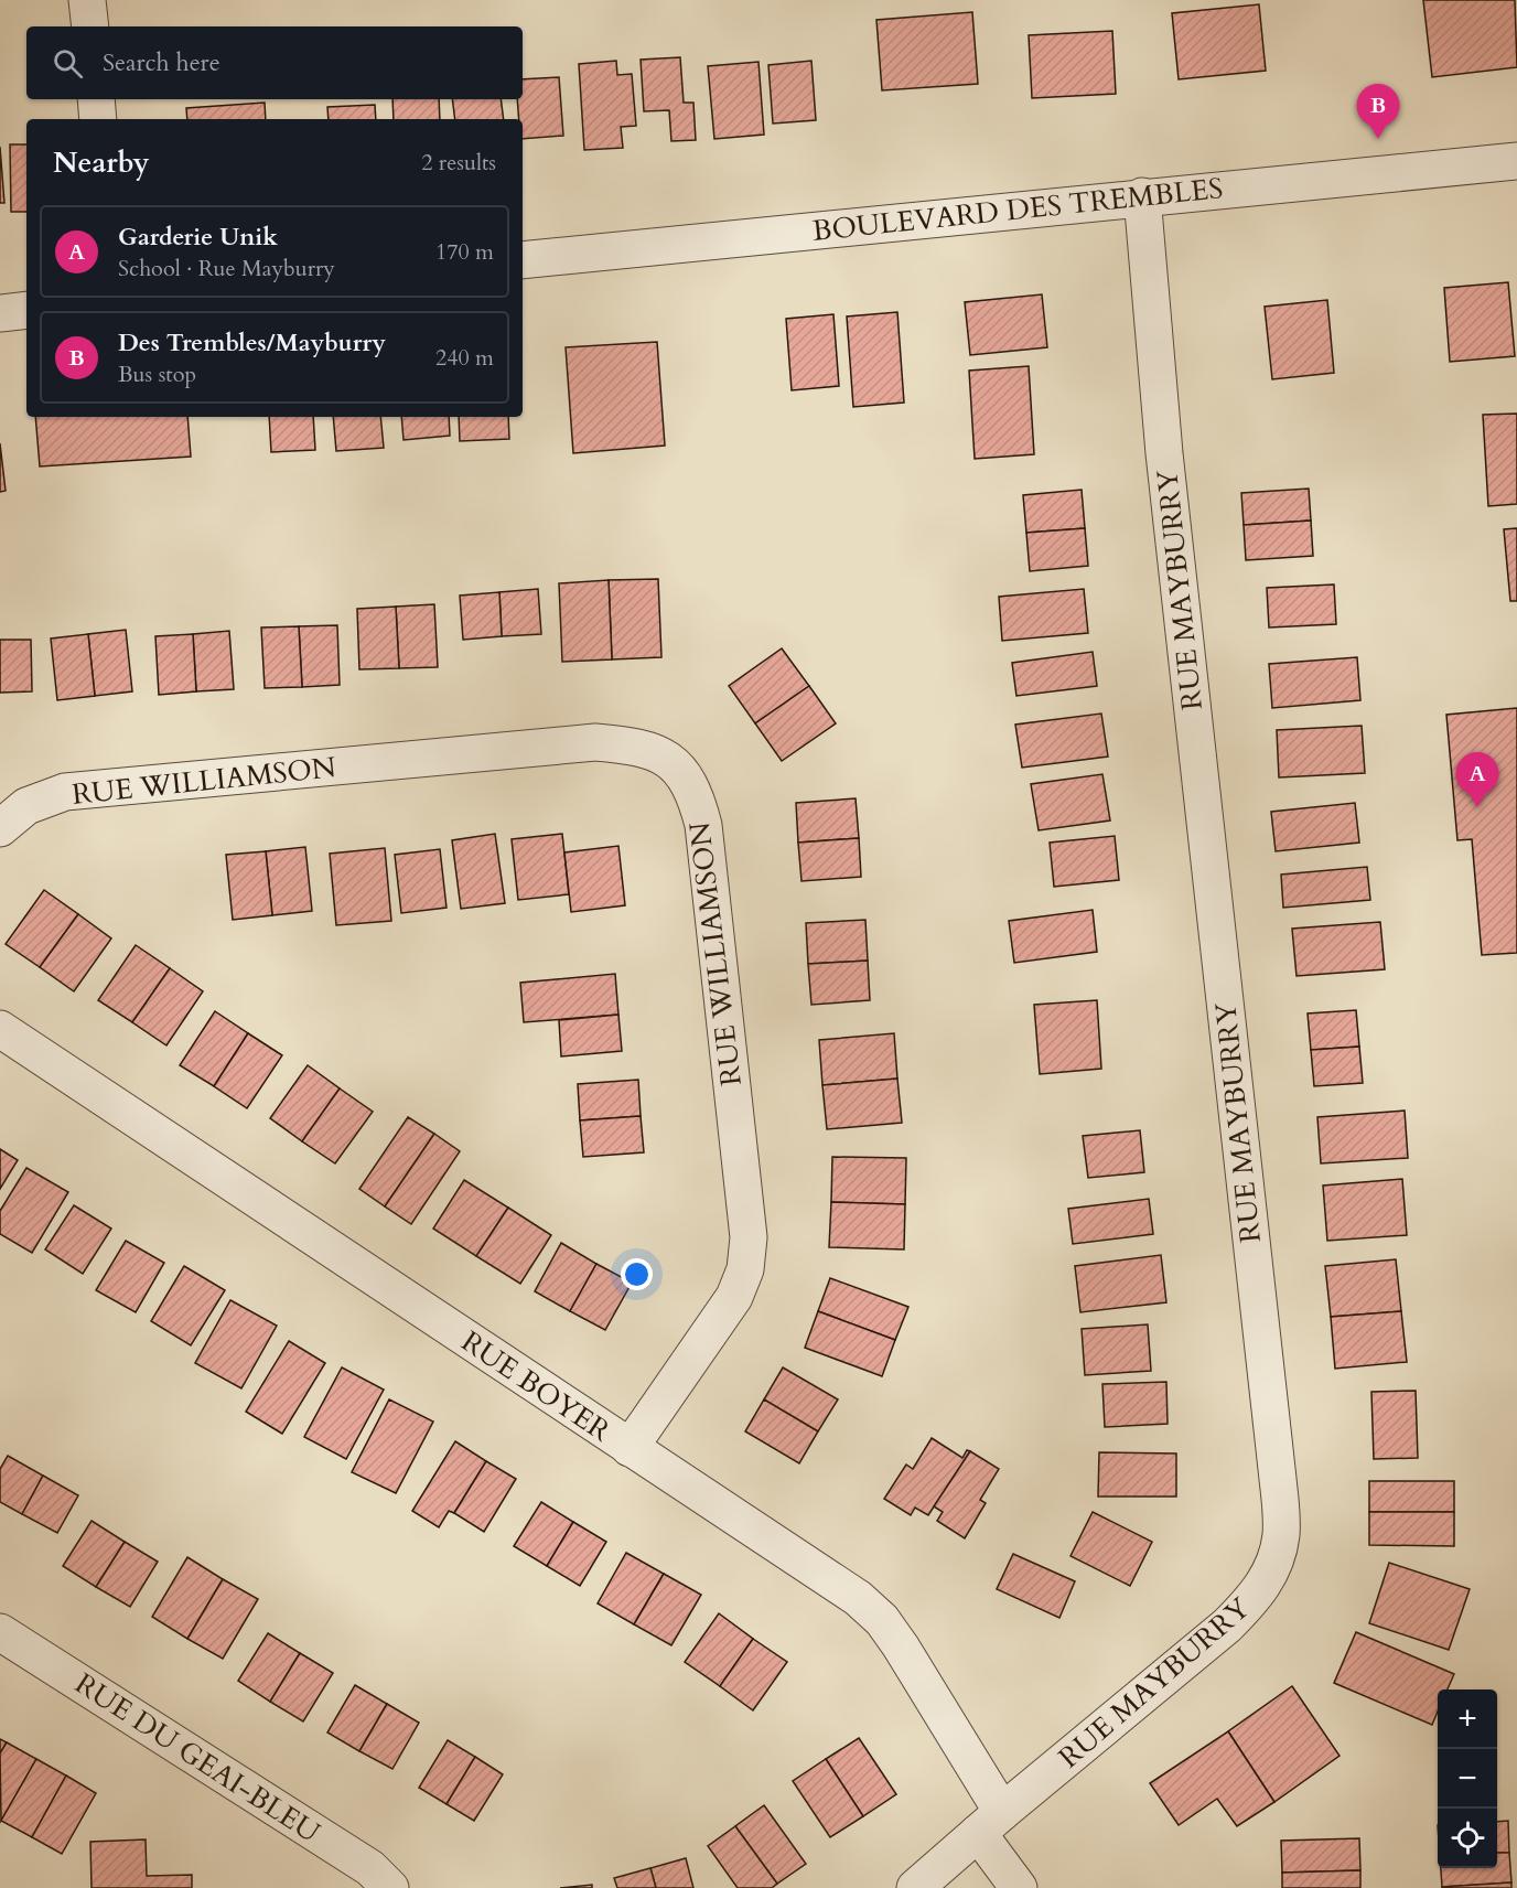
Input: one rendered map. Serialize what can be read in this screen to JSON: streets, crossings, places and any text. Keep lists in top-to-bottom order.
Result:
{
  "streets": {
    "street": [
      "BOULEVARD DES TREMBLES",
      "RUE MAYBURRY",
      "RUE WILLIAMSON",
      "RUE BOYER",
      "RUE DU GEAI-BLEU"
    ]
  },
  "crossings": [
    ["BOULEVARD DES TREMBLES", "RUE MAYBURRY"],
    ["RUE MAYBURRY", "RUE BOYER"],
    ["RUE WILLIAMSON", "RUE BOYER"]
  ],
  "page": {
    "search": "Search here",
    "pins": ["B", "A"],
    "heading": ["Nearby", "2 results"],
    "list": [
      {
        "mark": "A",
        "name": "Garderie Unik",
        "note": "School · Rue Mayburry",
        "value": "170 m"
      },
      {
        "mark": "B",
        "name": "Des Trembles/Mayburry",
        "note": "Bus stop",
        "value": "240 m"
      }
    ],
    "map_buttons": ["+", "−"]
  }
}
